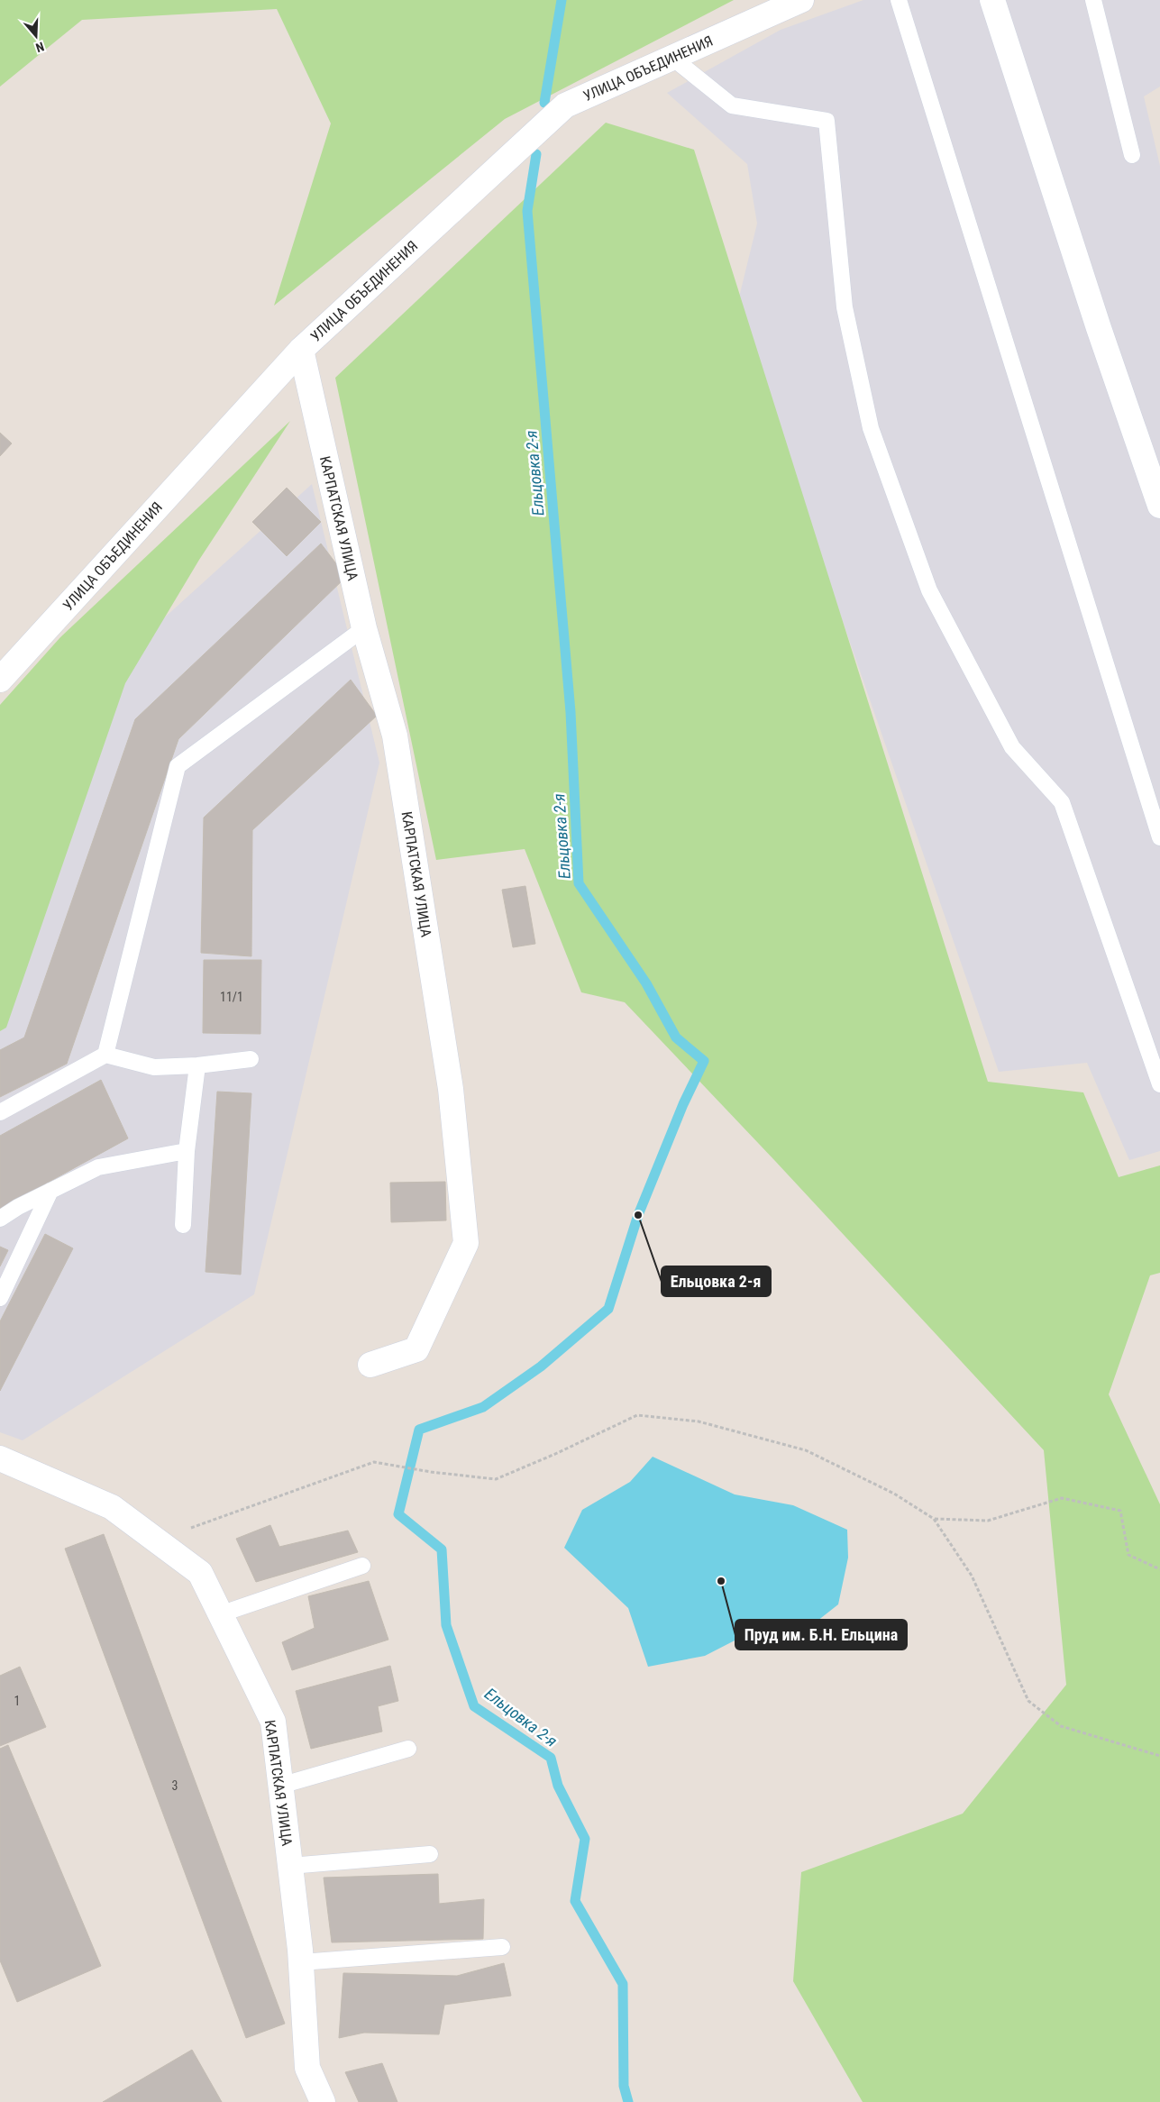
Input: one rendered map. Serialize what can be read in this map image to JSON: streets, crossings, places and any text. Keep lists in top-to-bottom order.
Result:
{
  "streets": {
    "street": ["УЛИЦА ОБЪЕДИНЕНИЯ", "КАРПАТСКАЯ УЛИЦА"]
  },
  "crossings": [
    ["УЛИЦА ОБЪЕДИНЕНИЯ", "КАРПАТСКАЯ УЛИЦА"]
  ],
  "water": ["Ельцовка 2-я"],
  "places": ["Ельцовка 2-я", "Пруд им. Б.Н. Ельцина"],
  "house_numbers": ["11/1", "1", "3"],
  "north": "bottom"
}
